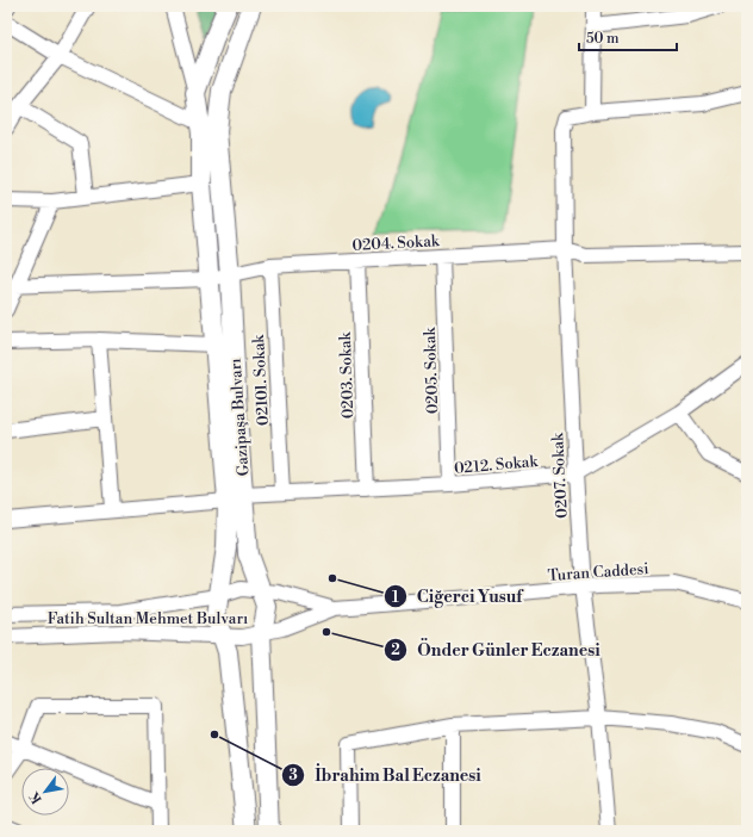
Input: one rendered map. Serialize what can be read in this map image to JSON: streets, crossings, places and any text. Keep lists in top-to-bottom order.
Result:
{
  "streets": {
    "main road": ["Gazipaşa Bulvarı"],
    "street": [
      "0204. Sokak",
      "0205. Sokak",
      "0203. Sokak",
      "02101. Sokak",
      "0212. Sokak",
      "0207. Sokak",
      "Turan Caddesi",
      "Fatih Sultan Mehmet Bulvarı"
    ]
  },
  "crossings": [
    ["0204. Sokak", "0205. Sokak"],
    ["0204. Sokak", "0203. Sokak"],
    ["0204. Sokak", "02101. Sokak"],
    ["0204. Sokak", "Gazipaşa Bulvarı"],
    ["0204. Sokak", "0207. Sokak"],
    ["0205. Sokak", "0212. Sokak"],
    ["0203. Sokak", "0212. Sokak"],
    ["02101. Sokak", "0212. Sokak"],
    ["Gazipaşa Bulvarı", "0212. Sokak"],
    ["Gazipaşa Bulvarı", "Fatih Sultan Mehmet Bulvarı"],
    ["0212. Sokak", "0207. Sokak"],
    ["0207. Sokak", "Turan Caddesi"],
    ["Turan Caddesi", "Fatih Sultan Mehmet Bulvarı"]
  ],
  "places": ["Ciğerci Yusuf", "Önder Günler Eczanesi", "İbrahim Bal Eczanesi"],
  "scale_bar": "50 m",
  "north": "bottom left"
}
